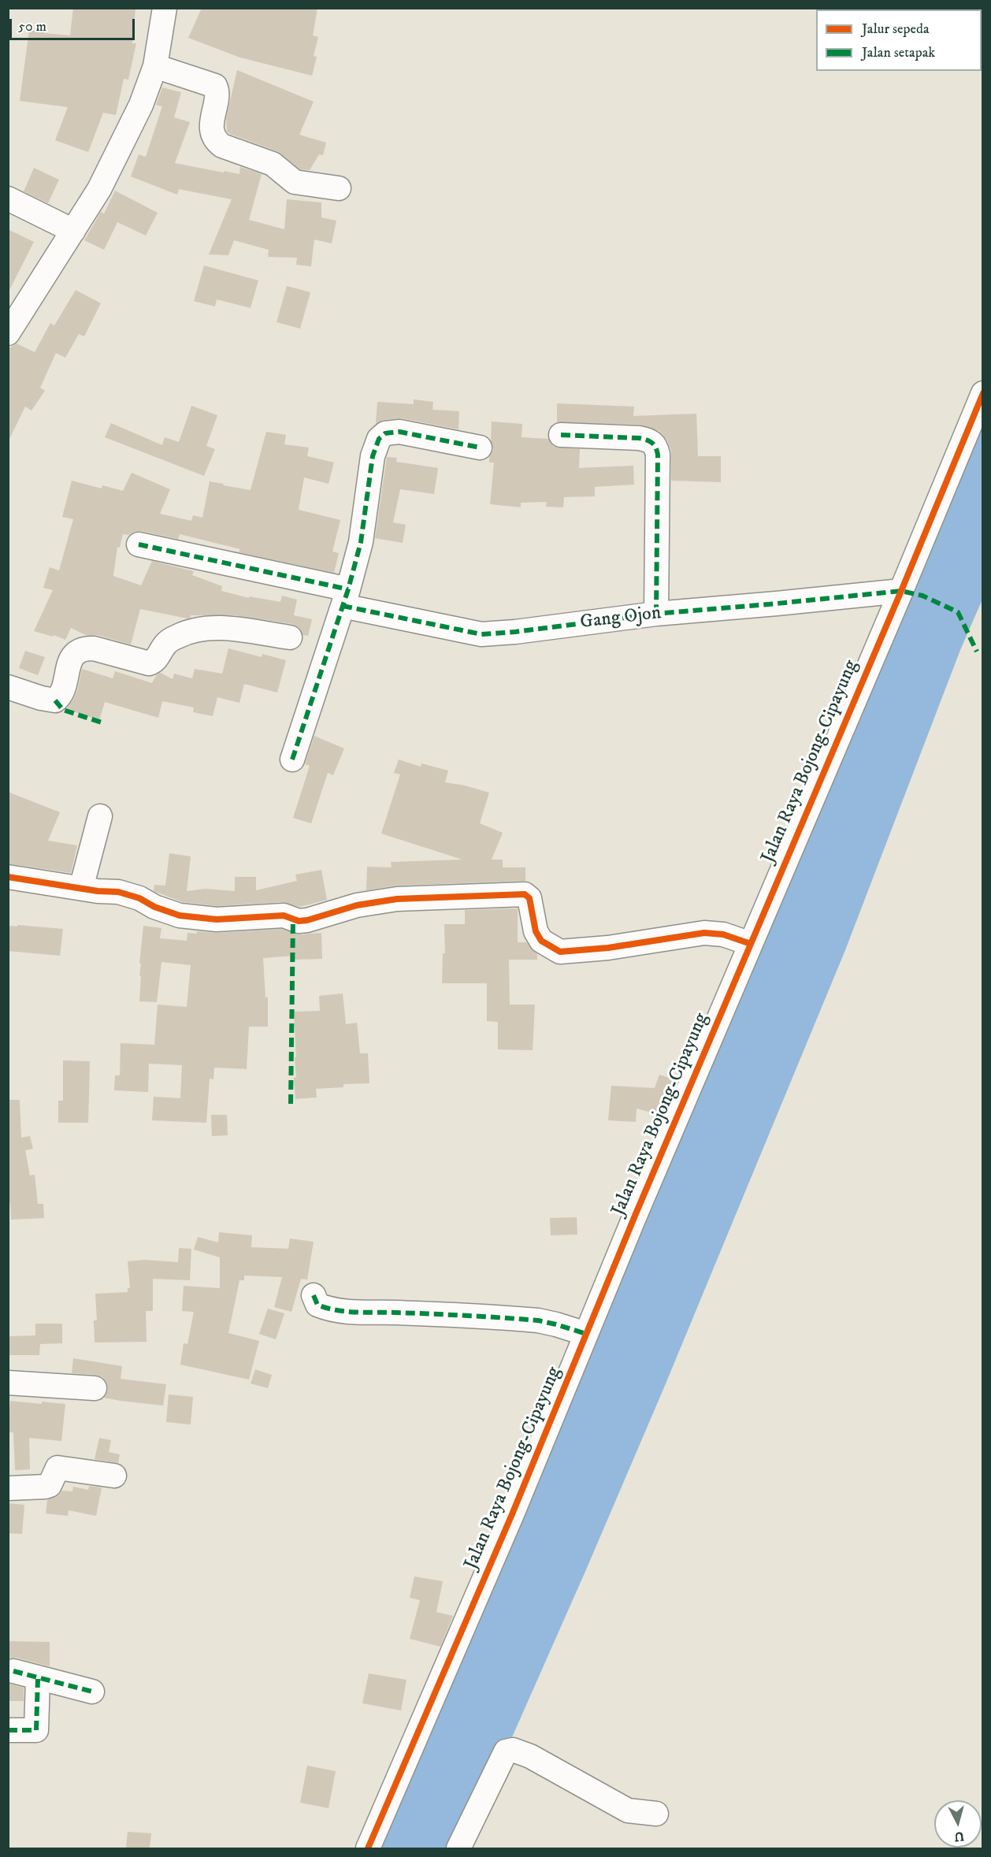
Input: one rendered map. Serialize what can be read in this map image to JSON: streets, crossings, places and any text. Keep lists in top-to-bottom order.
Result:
{
  "streets": {
    "street": ["Gang Ojon", "Jalan Raya Bojong-Cipayung"]
  },
  "crossings": [
    ["Gang Ojon", "Jalan Raya Bojong-Cipayung"]
  ],
  "legend": ["Jalur sepeda", "Jalan setapak"],
  "scale_bar": "50 m",
  "north": "bottom"
}
